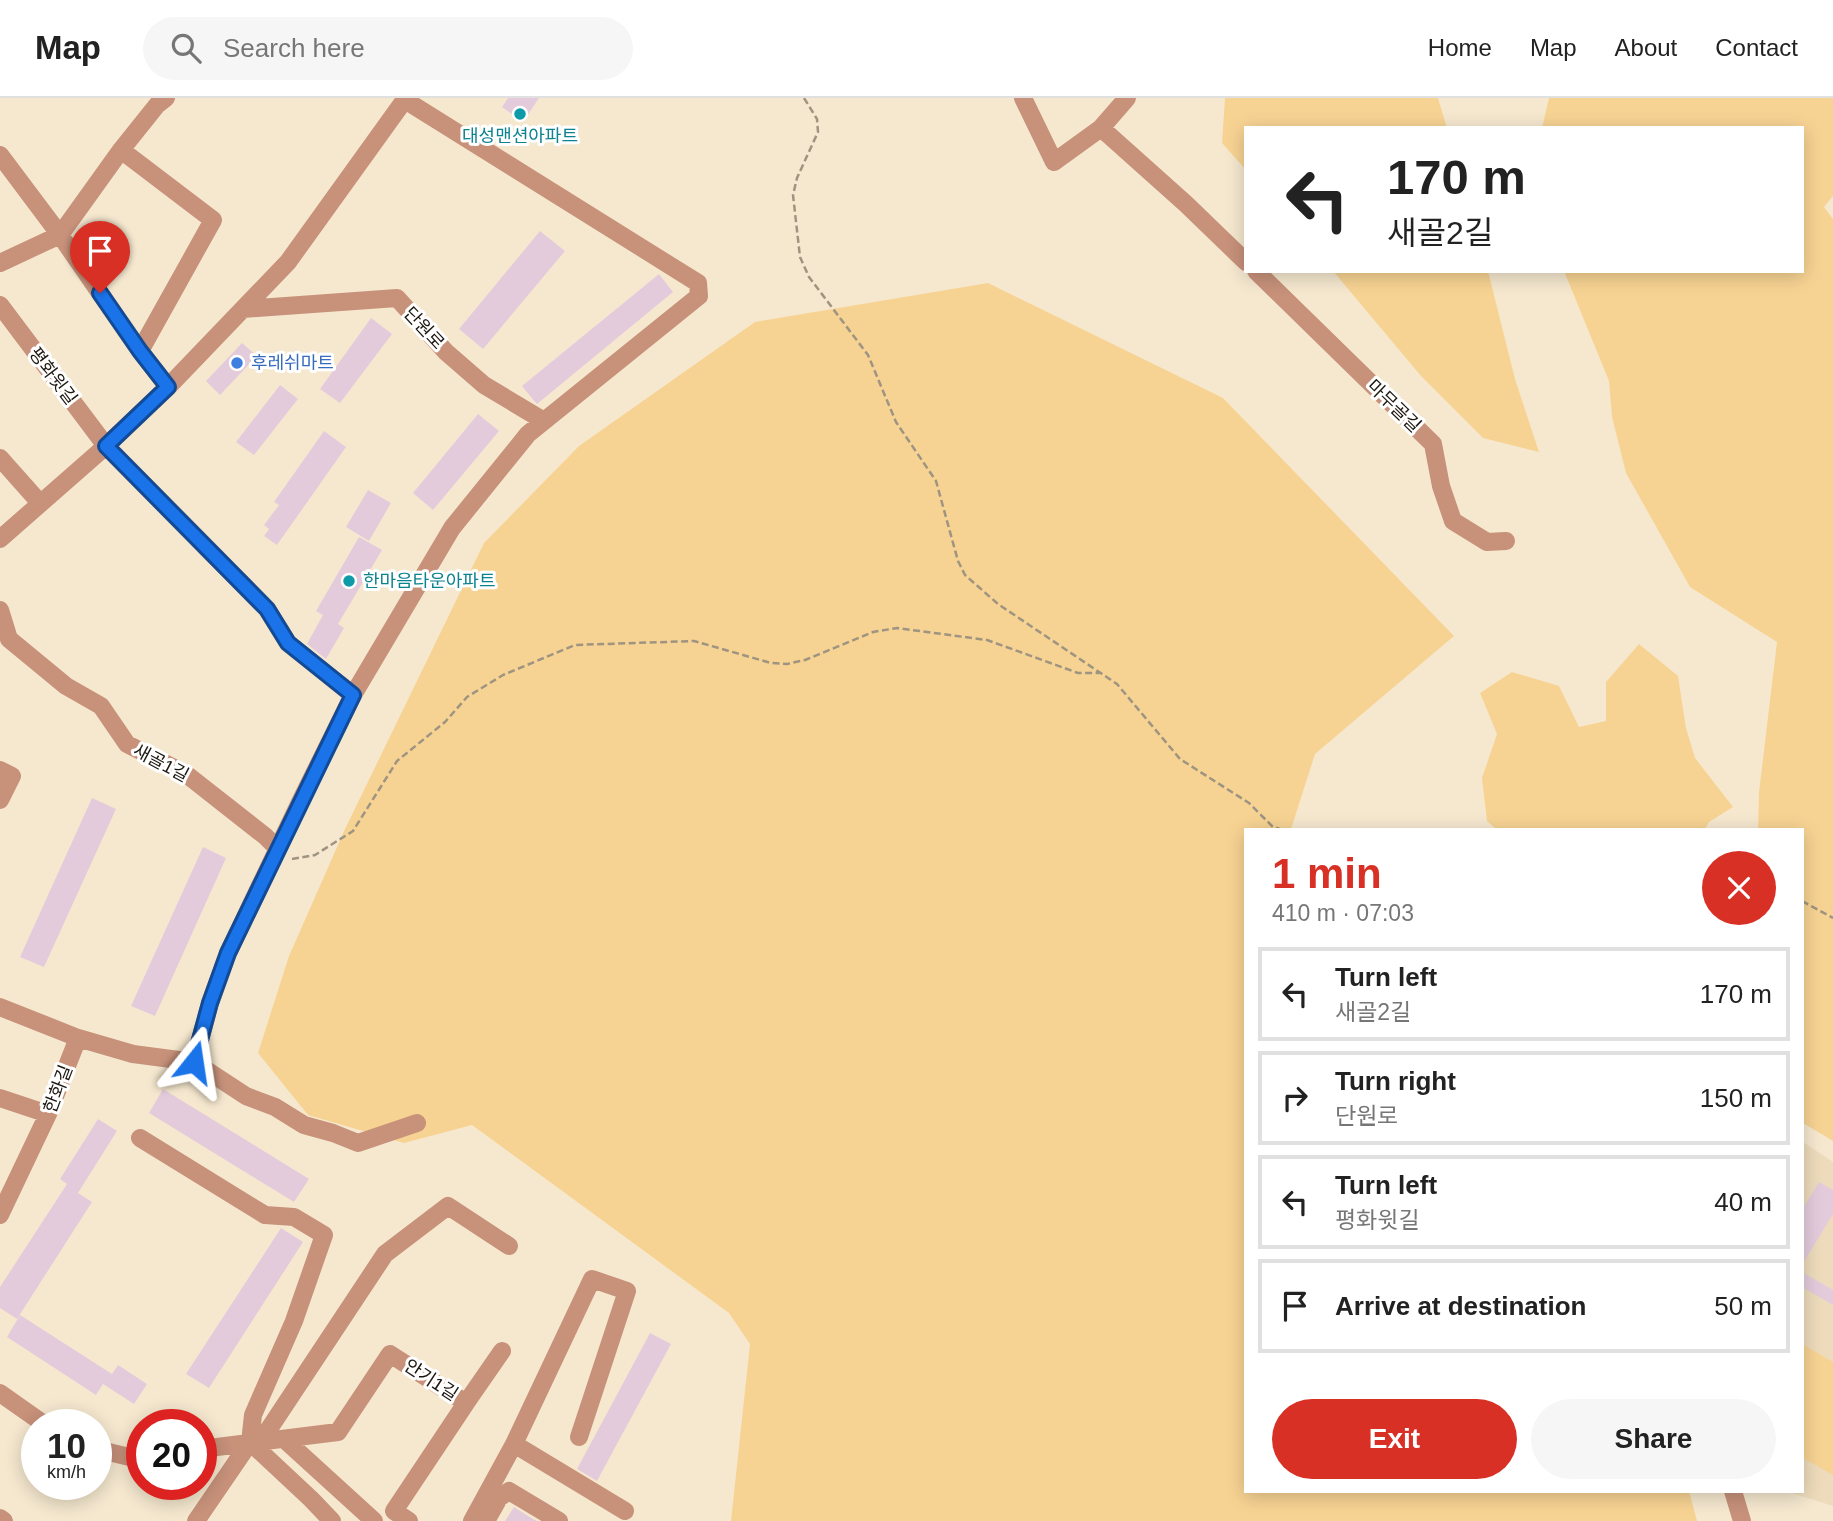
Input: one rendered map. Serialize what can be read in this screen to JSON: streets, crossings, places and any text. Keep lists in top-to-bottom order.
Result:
{
  "streets": {
    "street": [
      "단원로",
      "평화윗길",
      "마무골길",
      "새골1길",
      "한화길",
      "안기1길"
    ]
  },
  "places": ["대성맨션아파트", "후레쉬마트", "한마음타운아파트"],
  "page": {
    "header": "Map",
    "search": "Search here",
    "nav": [
      "Home",
      "Map",
      "About",
      "Contact"
    ],
    "turn": ["170 m", "새골2길"],
    "heading": ["1 min", "410 m · 07:03"],
    "list": [
      {
        "name": "Turn left",
        "note": "새골2길",
        "value": "170 m"
      },
      {
        "name": "Turn right",
        "note": "단원로",
        "value": "150 m"
      },
      {
        "name": "Turn left",
        "note": "평화윗길",
        "value": "40 m"
      },
      {
        "name": "Arrive at destination",
        "value": "50 m"
      }
    ],
    "buttons": ["Exit", "Share"],
    "speed": "10 km/h",
    "limit": "20"
  }
}
